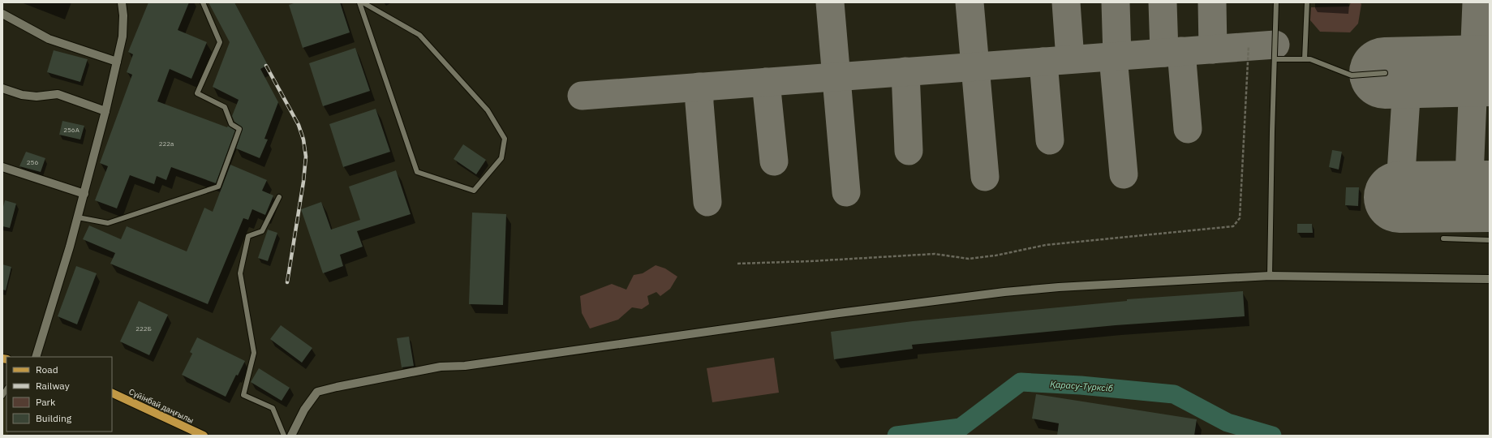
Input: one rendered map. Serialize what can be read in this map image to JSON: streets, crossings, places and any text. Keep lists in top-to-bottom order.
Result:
{
  "streets": {
    "main road": ["Сүйінбай даңғылы"]
  },
  "water": ["Қарасу-Түрксіб"],
  "house_numbers": [
    "256А",
    "222а",
    "256",
    "222Б"
  ],
  "legend": [
    "Road",
    "Railway",
    "Park",
    "Building"
  ]
}
